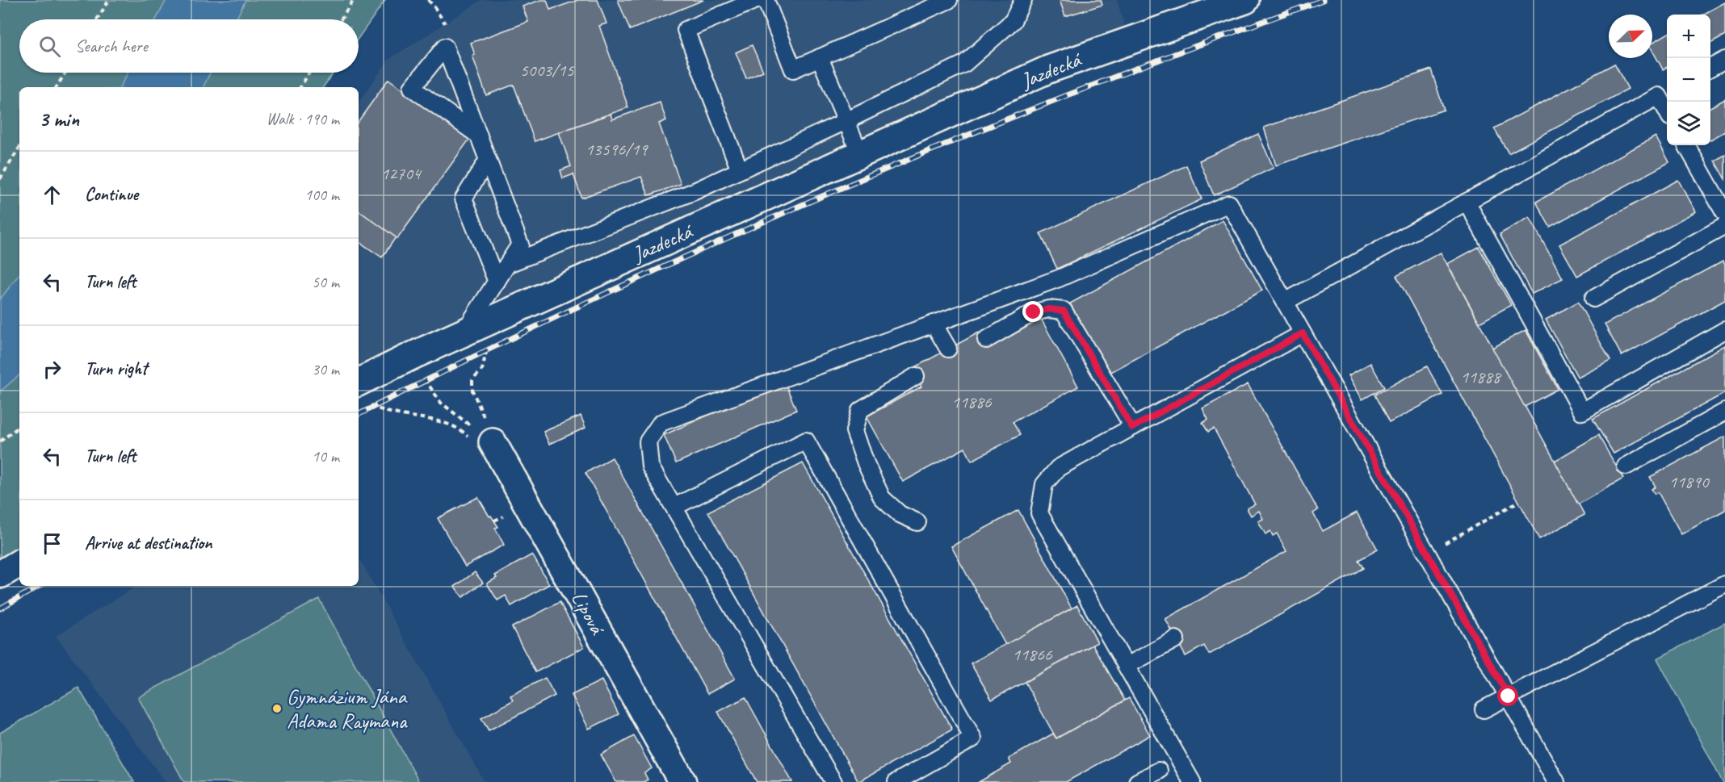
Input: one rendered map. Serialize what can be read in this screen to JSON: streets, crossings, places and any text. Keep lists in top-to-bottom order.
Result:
{
  "streets": {
    "street": ["Jazdecká", "Lipová"]
  },
  "places": ["Gymnázium Jána Adama Raymana"],
  "house_numbers": [
    "5003/15",
    "13596/19",
    "12704",
    "11888",
    "11886",
    "11890",
    "11866"
  ],
  "north": "top right",
  "page": {
    "map_buttons": ["+", "−"],
    "search": "Search here",
    "heading": ["3 min", "Walk · 190 m"],
    "list": [
      ["Continue", "100 m"],
      ["Turn left", "50 m"],
      ["Turn right", "30 m"],
      ["Turn left", "10 m"],
      "Arrive at destination"
    ]
  }
}
